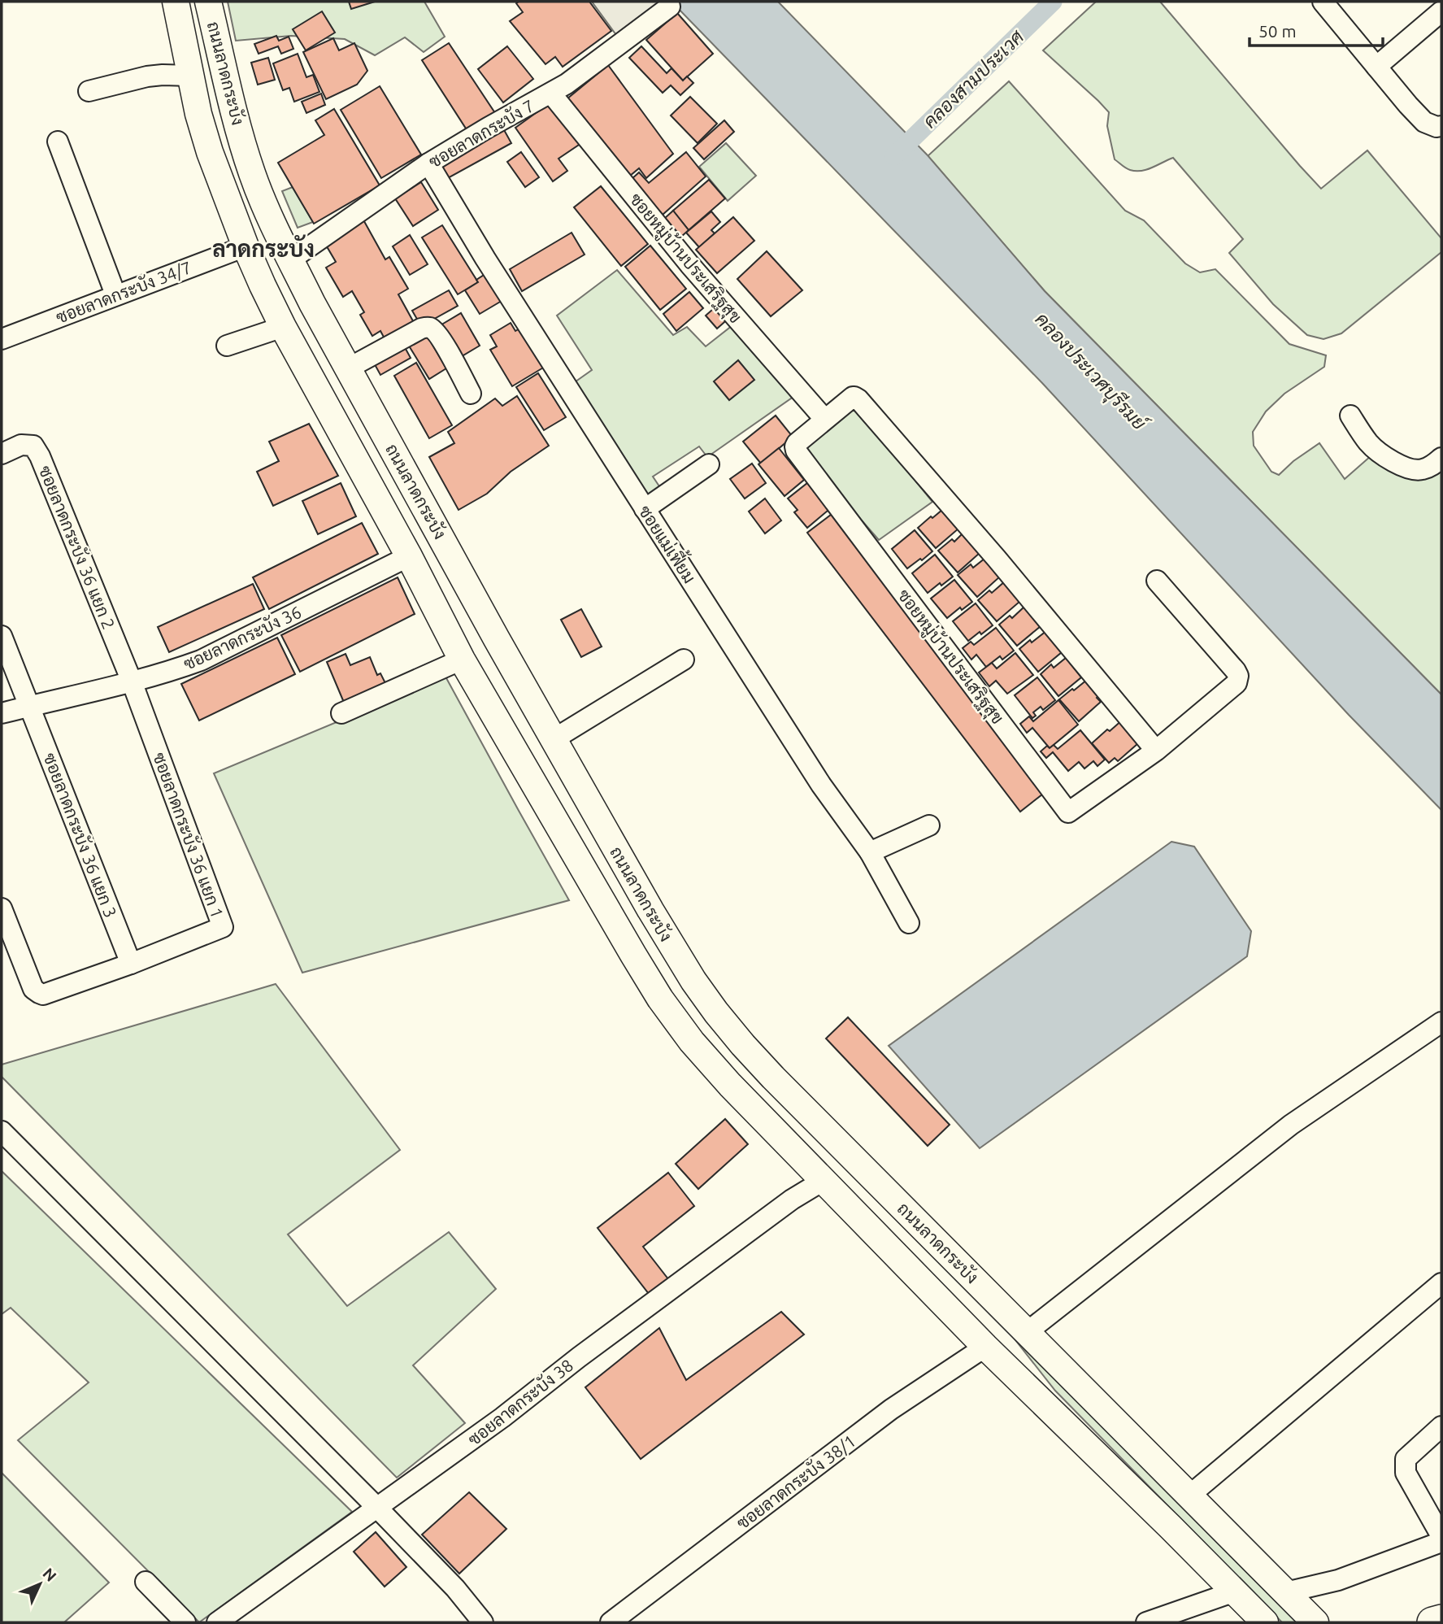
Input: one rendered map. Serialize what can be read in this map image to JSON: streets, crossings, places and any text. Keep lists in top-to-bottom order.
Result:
{
  "streets": {
    "main road": ["ถนนลาดกระบัง"],
    "street": [
      "ซอยลาดกระบัง 7",
      "ซอยหมู่บ้านประเสริฐสุข",
      "ซอยลาดกระบัง 34/7",
      "ซอยแม่เฟี้ยม",
      "ซอยลาดกระบัง 36 แยก 2",
      "ซอยลาดกระบัง 36",
      "ซอยลาดกระบัง 36 แยก 3",
      "ซอยลาดกระบัง 36 แยก 1",
      "ซอยลาดกระบัง 38",
      "ซอยลาดกระบัง 38/1"
    ]
  },
  "crossings": [
    ["ถนนลาดกระบัง", "ซอยลาดกระบัง 7"],
    ["ถนนลาดกระบัง", "ซอยลาดกระบัง 34/7"],
    ["ถนนลาดกระบัง", "ซอยลาดกระบัง 36"],
    ["ถนนลาดกระบัง", "ซอยลาดกระบัง 38"],
    ["ถนนลาดกระบัง", "ซอยลาดกระบัง 38/1"],
    ["ซอยลาดกระบัง 7", "ซอยหมู่บ้านประเสริฐสุข"],
    ["ซอยลาดกระบัง 7", "ซอยแม่เฟี้ยม"],
    ["ซอยลาดกระบัง 36 แยก 2", "ซอยลาดกระบัง 36"],
    ["ซอยลาดกระบัง 36 แยก 2", "ซอยลาดกระบัง 36 แยก 1"],
    ["ซอยลาดกระบัง 36", "ซอยลาดกระบัง 36 แยก 3"],
    ["ซอยลาดกระบัง 36", "ซอยลาดกระบัง 36 แยก 1"],
    ["ซอยลาดกระบัง 36 แยก 3", "ซอยลาดกระบัง 36 แยก 1"]
  ],
  "districts": ["ลาดกระบัง"],
  "water": ["คลองสามประเวศ", "คลองประเวศบุรีรมย์"],
  "scale_bar": "50 m",
  "north": "top right"
}
